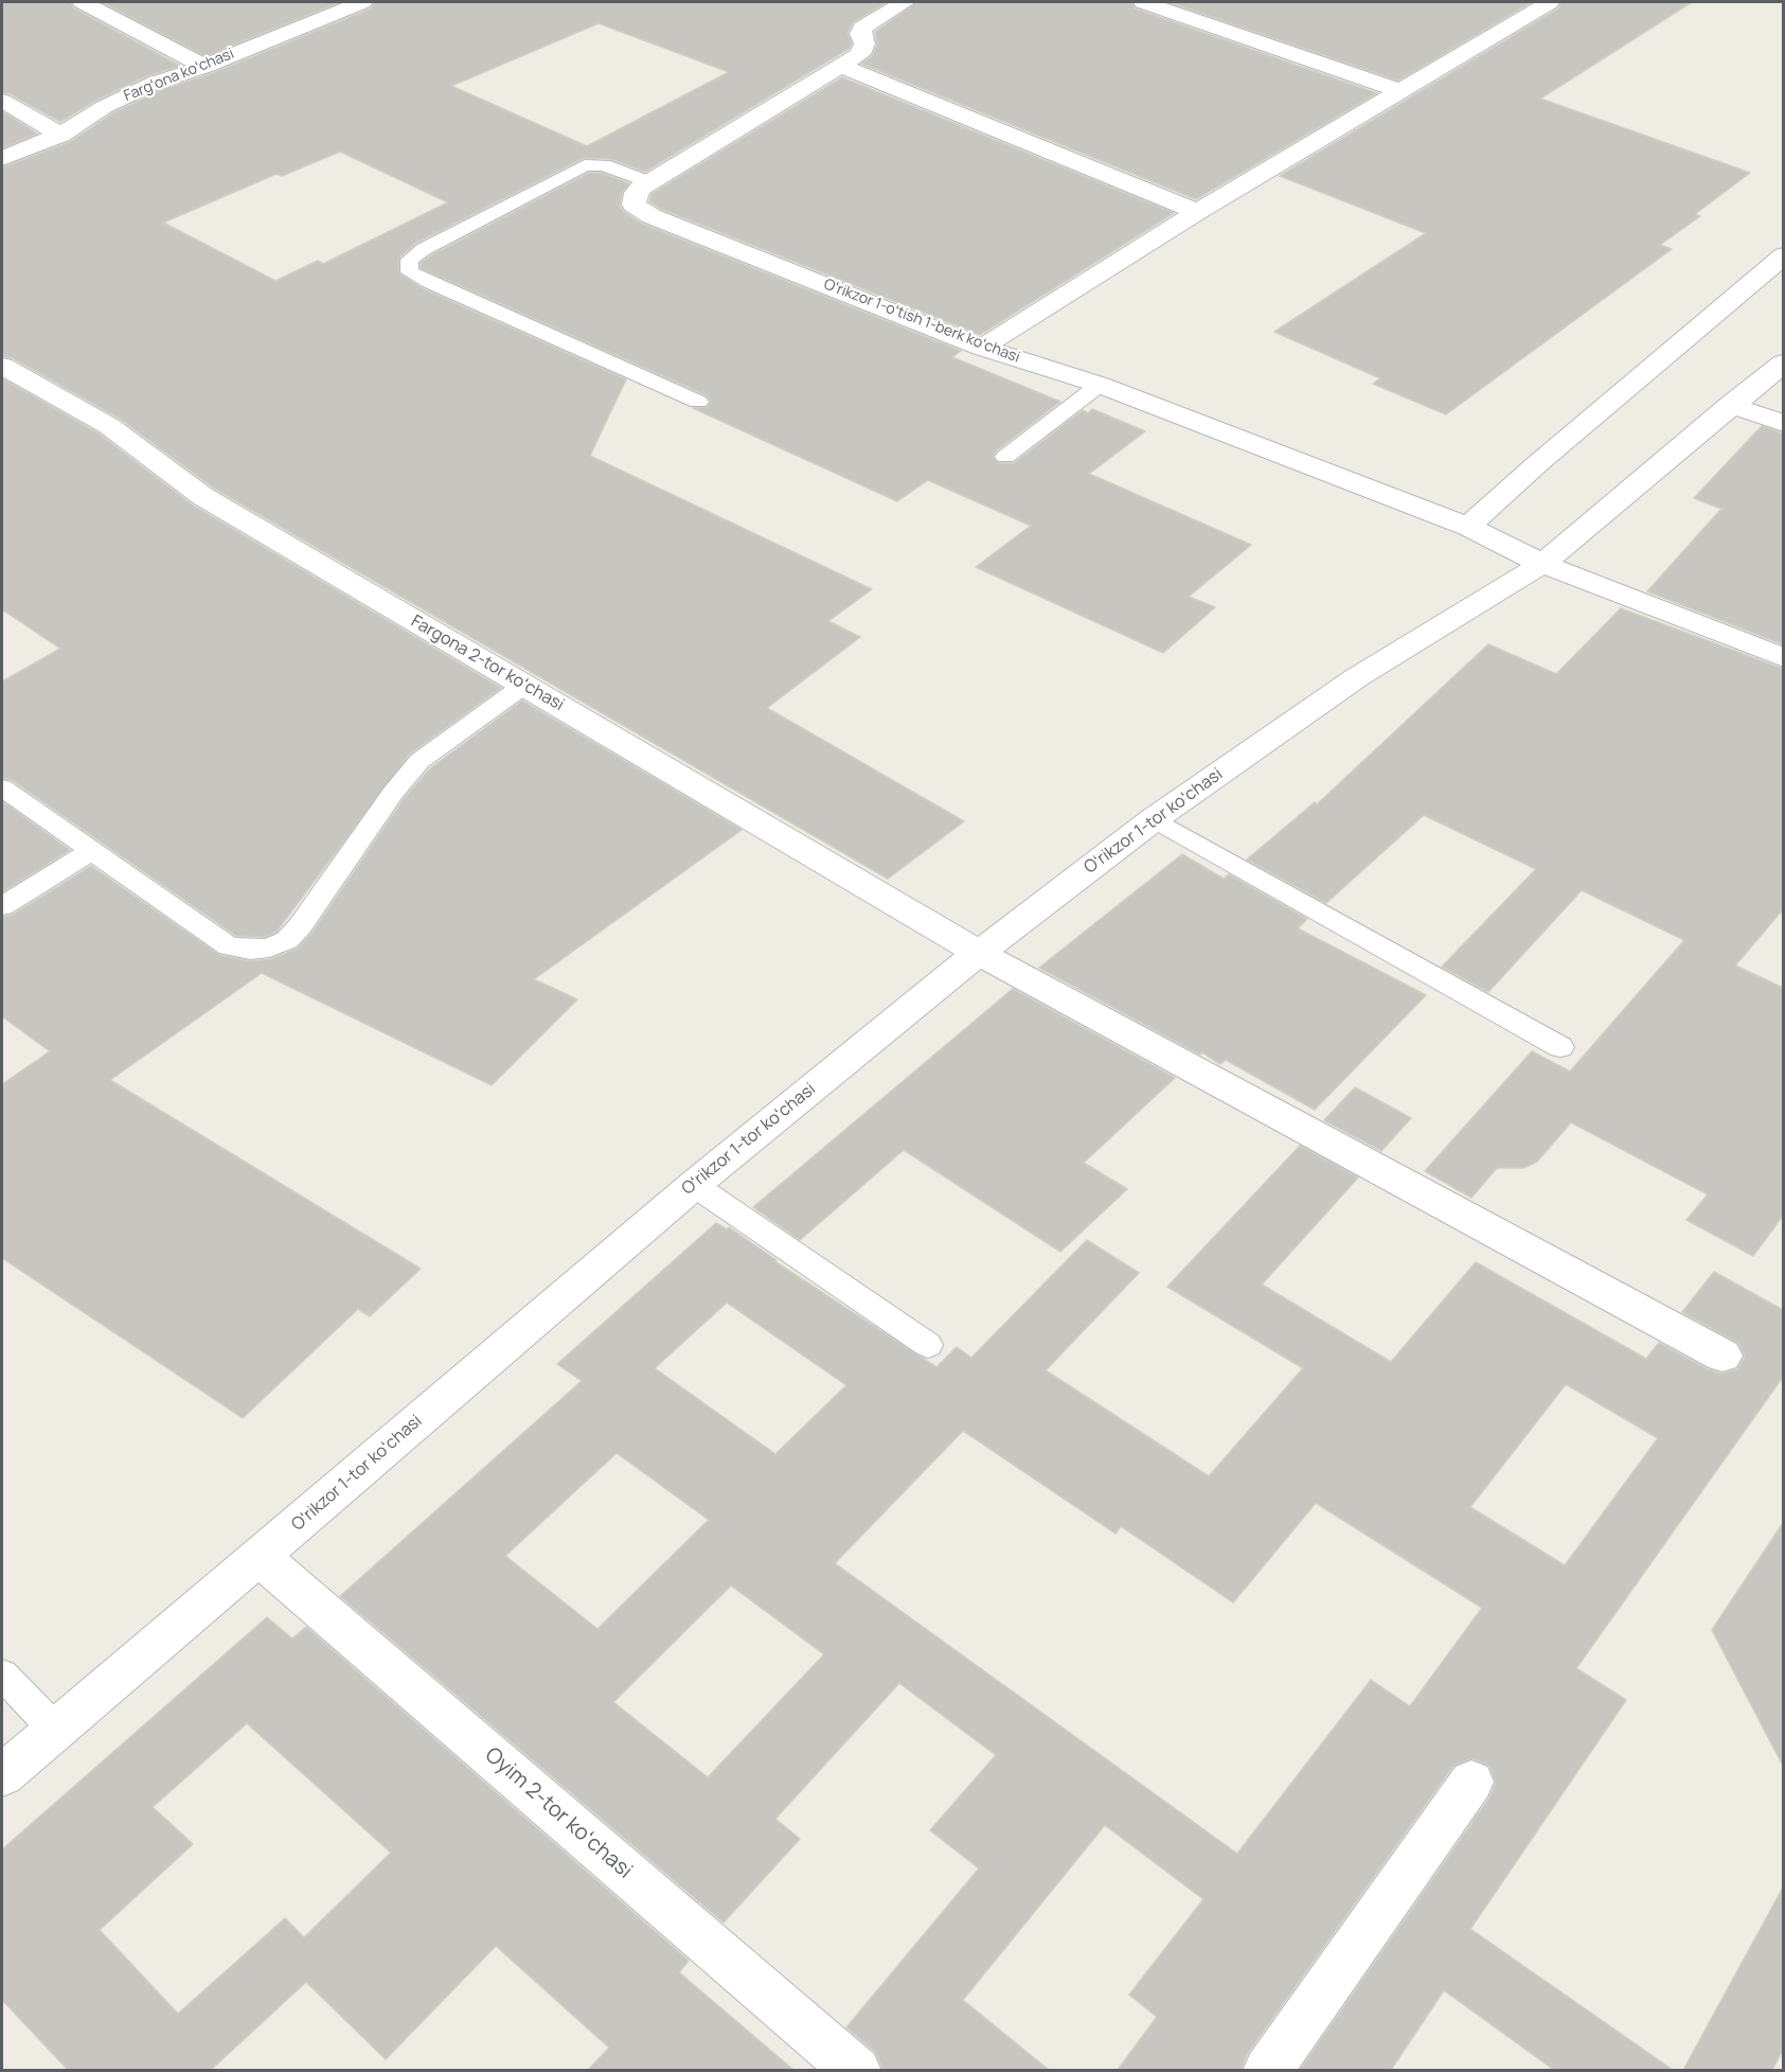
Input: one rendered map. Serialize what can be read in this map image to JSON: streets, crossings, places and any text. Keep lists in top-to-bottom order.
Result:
{
  "streets": {
    "street": [
      "Fargʻona koʻchasi",
      "Oʻrikzor 1-oʻtish 1-berk koʻchasi",
      "Fargona 2-tor koʻchasi",
      "Oʻrikzor 1-tor koʻchasi",
      "Oyim 2-tor koʻchasi"
    ]
  },
  "crossings": [
    ["Oʻrikzor 1-oʻtish 1-berk koʻchasi", "Oʻrikzor 1-tor koʻchasi"],
    ["Fargona 2-tor koʻchasi", "Oʻrikzor 1-tor koʻchasi"],
    ["Oʻrikzor 1-tor koʻchasi", "Oyim 2-tor koʻchasi"]
  ]
}
